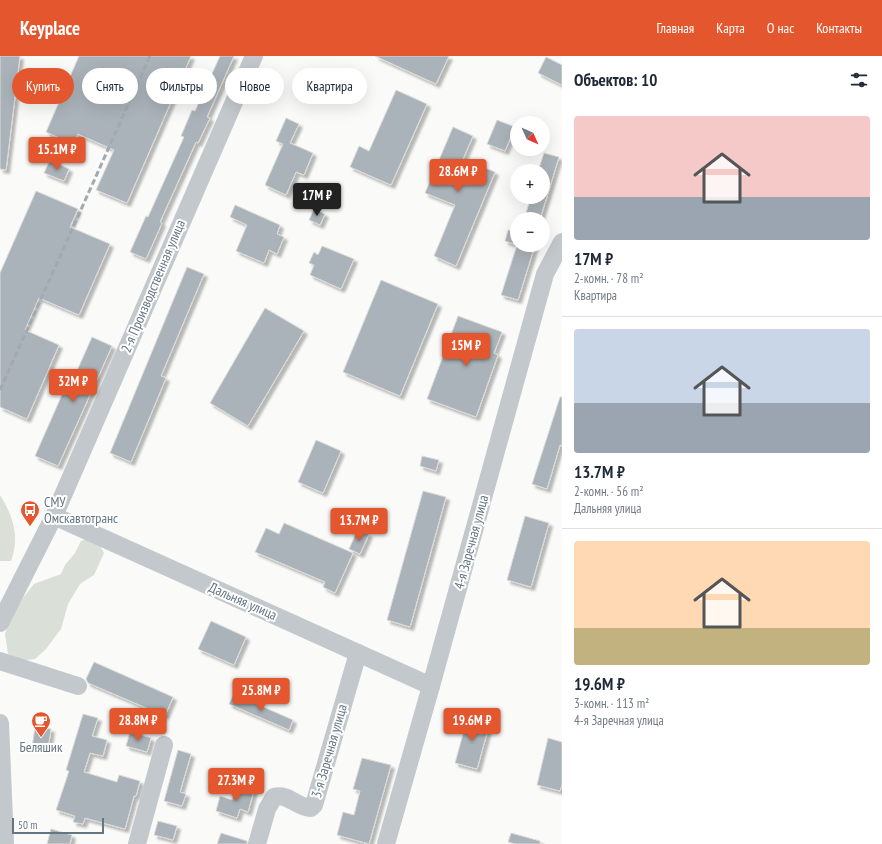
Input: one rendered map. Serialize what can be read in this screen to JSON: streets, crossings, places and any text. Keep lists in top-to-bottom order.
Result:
{
  "streets": {
    "street": [
      "2-я Производственная улица",
      "4-я Заречная улица",
      "Дальняя улица",
      "3-я Заречная улица"
    ]
  },
  "crossings": [
    ["2-я Производственная улица", "Дальняя улица"],
    ["4-я Заречная улица", "Дальняя улица"],
    ["Дальняя улица", "3-я Заречная улица"]
  ],
  "places": {
    "bus stop": ["СМУ Омскавтотранс"],
    "cafe": ["Беляшик"]
  },
  "scale_bar": "50 m",
  "north": "bottom right",
  "page": {
    "header": "Keyplace",
    "nav": [
      "Главная",
      "Карта",
      "О нас",
      "Контакты"
    ],
    "heading": "Объектов: 10",
    "chip": [
      "Купить",
      "Снять",
      "Фильтры",
      "Новое",
      "Квартира"
    ],
    "list": [
      {
        "name": "17M ₽",
        "note": "2-комн. · 78 m² · Квартира"
      },
      {
        "name": "13.7M ₽",
        "note": "2-комн. · 56 m² · Дальняя улица"
      },
      {
        "name": "19.6M ₽",
        "note": "3-комн. · 113 m² · 4-я Заречная улица"
      }
    ],
    "map_buttons": ["+", "−"],
    "price": [
      "15.1M ₽",
      "28.6M ₽",
      "17M ₽",
      "15M ₽",
      "32M ₽",
      "13.7M ₽",
      "25.8M ₽",
      "28.8M ₽",
      "19.6M ₽",
      "27.3M ₽"
    ],
    "scale": "50 m"
  }
}
